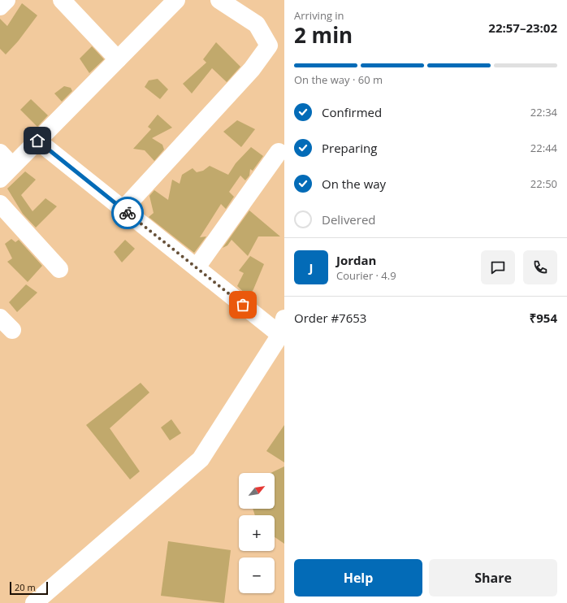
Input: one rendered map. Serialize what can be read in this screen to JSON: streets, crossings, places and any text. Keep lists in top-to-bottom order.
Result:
{
  "scale_bar": "20 m",
  "north": "top right",
  "page": {
    "heading": ["2 min", "Arriving in", "22:57–23:02"],
    "panel": [
      "Jordan",
      "Courier · 4.9",
      "Order #7653",
      "₹954"
    ],
    "bar": "On the way · 60 m",
    "list": [
      ["Confirmed", "22:34"],
      ["Preparing", "22:44"],
      ["On the way", "22:50"],
      "Delivered"
    ],
    "round": "J",
    "map_buttons": ["+", "−"],
    "buttons": ["Help", "Share"],
    "scale": "20 m"
  }
}
